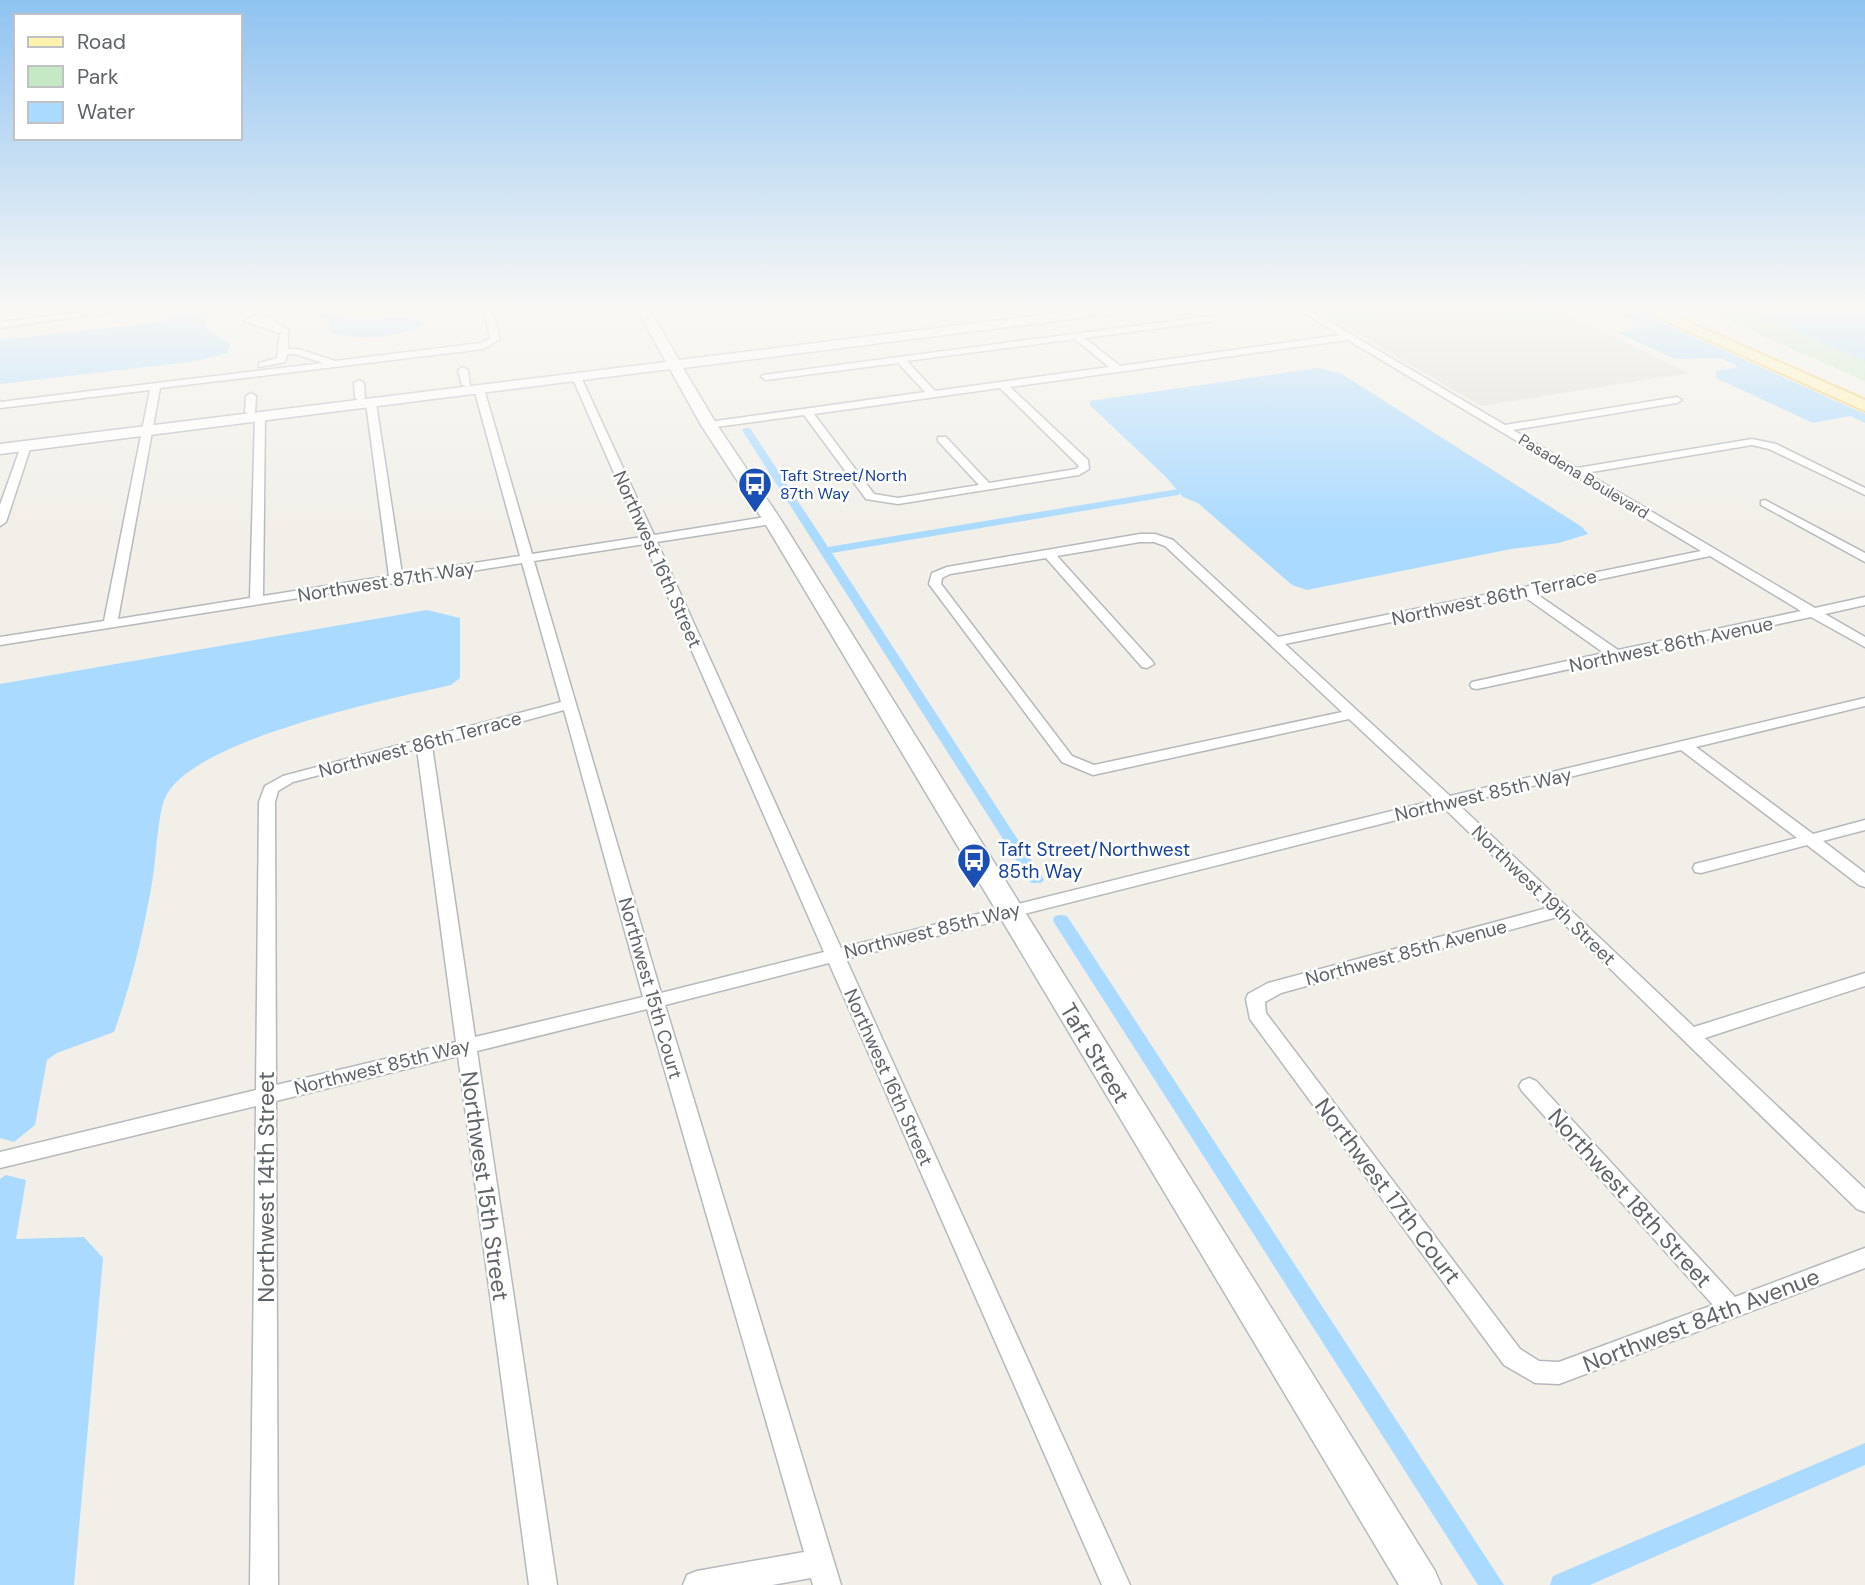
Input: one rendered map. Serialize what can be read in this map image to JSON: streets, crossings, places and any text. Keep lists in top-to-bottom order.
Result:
{
  "streets": {
    "main road": ["Taft Street"],
    "street": [
      "Pasadena Boulevard",
      "Northwest 16th Street",
      "Northwest 87th Way",
      "Northwest 86th Terrace",
      "Northwest 86th Avenue",
      "Northwest 85th Way",
      "Northwest 19th Street",
      "Northwest 85th Avenue",
      "Northwest 15th Court",
      "Northwest 15th Street",
      "Northwest 14th Street",
      "Northwest 17th Court",
      "Northwest 18th Street",
      "Northwest 84th Avenue"
    ]
  },
  "crossings": [
    ["Pasadena Boulevard", "Northwest 86th Terrace"],
    ["Pasadena Boulevard", "Northwest 86th Avenue"],
    ["Northwest 16th Street", "Northwest 87th Way"],
    ["Northwest 16th Street", "Northwest 85th Way"],
    ["Northwest 87th Way", "Northwest 15th Court"],
    ["Northwest 87th Way", "Taft Street"],
    ["Northwest 86th Terrace", "Northwest 19th Street"],
    ["Northwest 86th Terrace", "Northwest 15th Court"],
    ["Northwest 86th Terrace", "Northwest 15th Street"],
    ["Northwest 86th Terrace", "Northwest 14th Street"],
    ["Northwest 85th Way", "Northwest 19th Street"],
    ["Northwest 85th Way", "Northwest 15th Court"],
    ["Northwest 85th Way", "Taft Street"],
    ["Northwest 85th Way", "Northwest 15th Street"],
    ["Northwest 85th Way", "Northwest 14th Street"],
    ["Northwest 19th Street", "Northwest 85th Avenue"],
    ["Northwest 85th Avenue", "Northwest 17th Court"],
    ["Northwest 17th Court", "Northwest 84th Avenue"],
    ["Northwest 18th Street", "Northwest 84th Avenue"]
  ],
  "places": {
    "bus stop": ["Taft Street/North 87th Way", "Taft Street/Northwest 85th Way"]
  },
  "legend": ["Road", "Park", "Water"]
}
